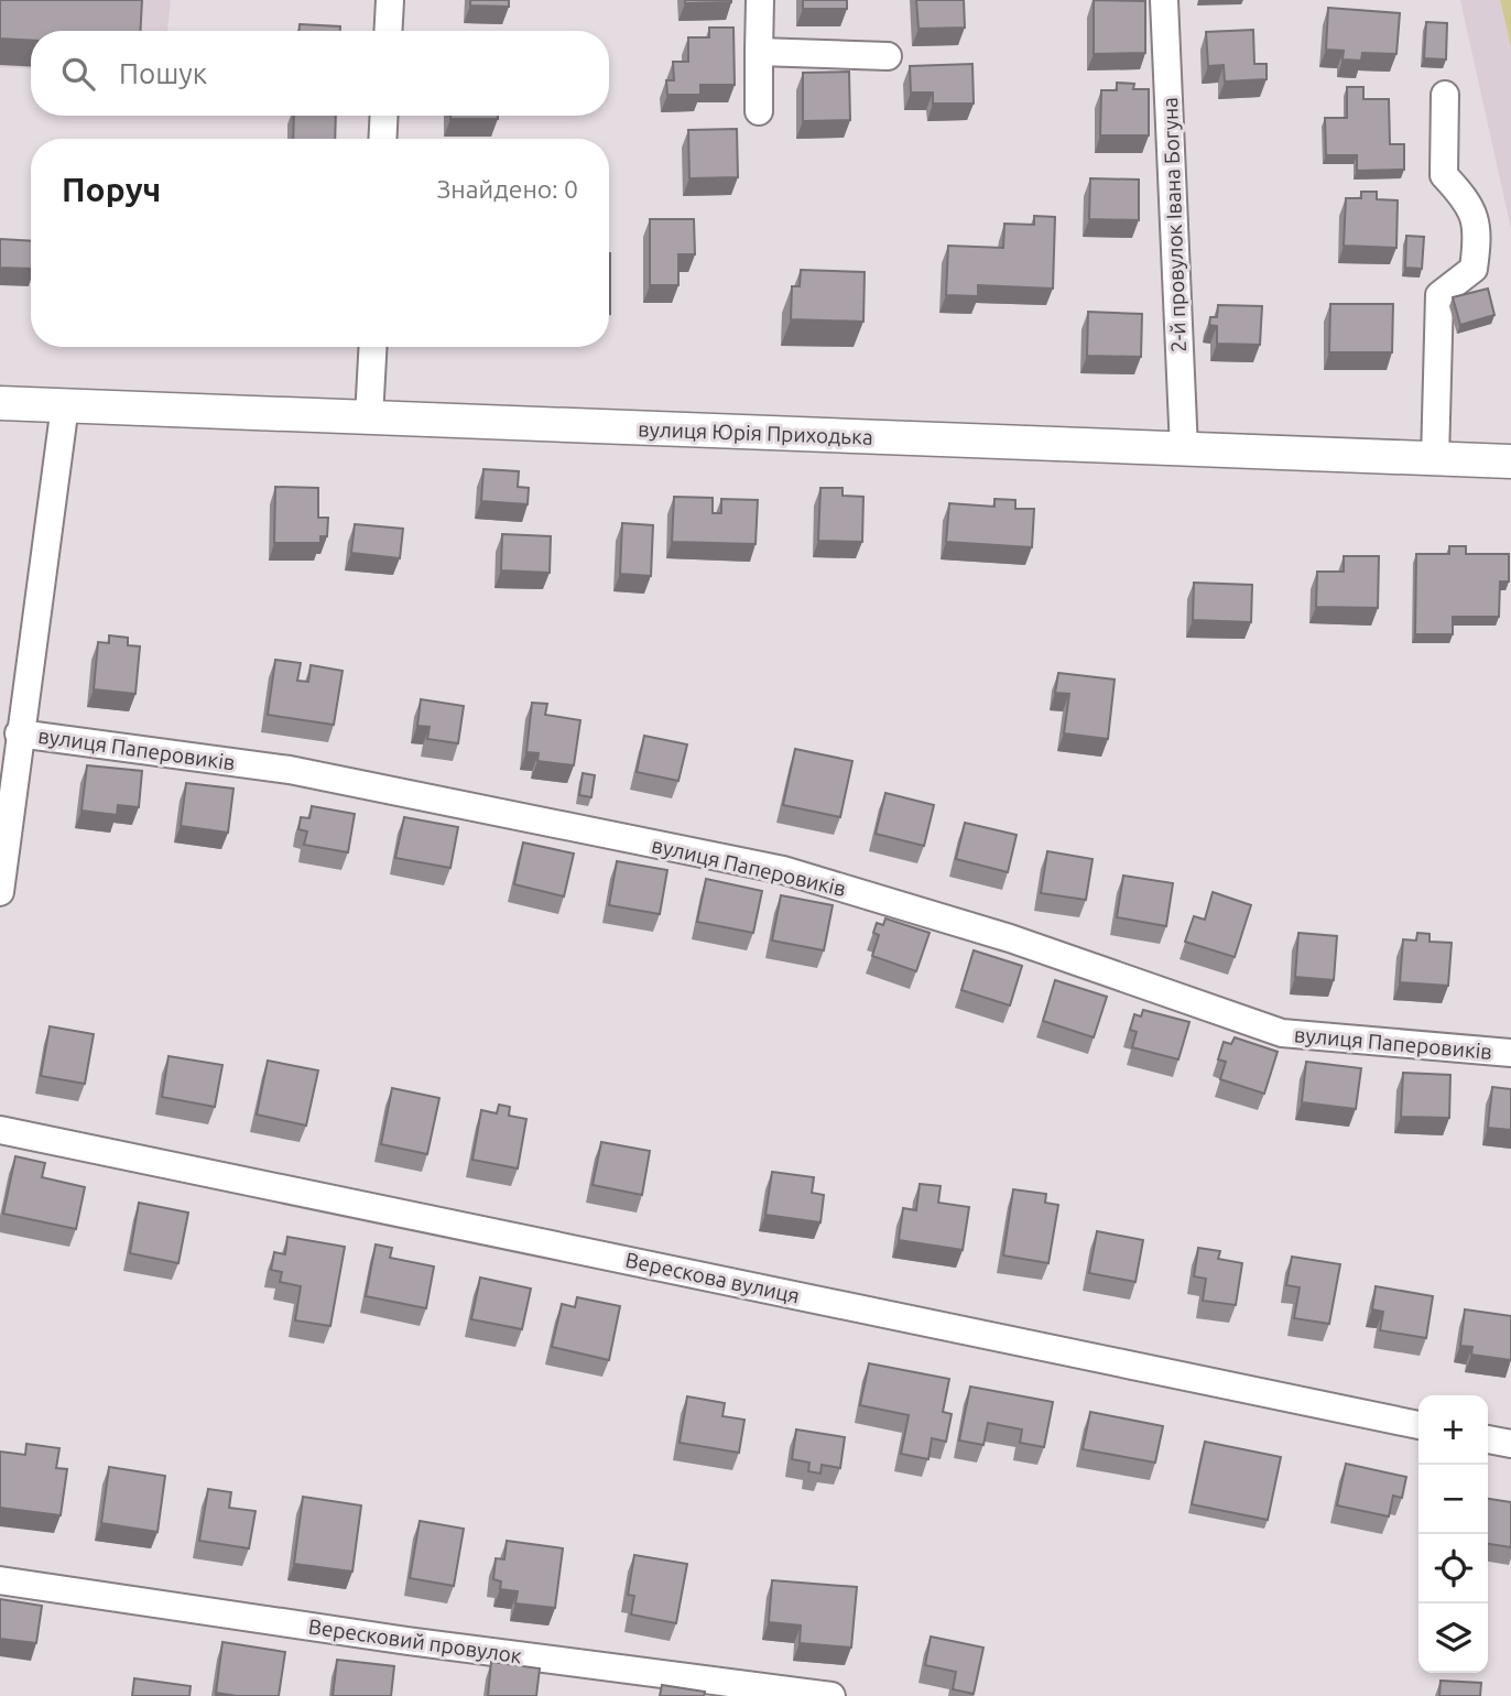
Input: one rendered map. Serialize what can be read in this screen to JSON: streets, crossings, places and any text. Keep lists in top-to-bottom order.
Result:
{
  "streets": {
    "street": [
      "2-й провулок Івана Богуна",
      "вулиця Юрія Приходька",
      "вулиця Паперовиків",
      "Верескова вулиця",
      "Вересковий провулок"
    ]
  },
  "crossings": [
    ["2-й провулок Івана Богуна", "вулиця Юрія Приходька"]
  ],
  "page": {
    "search": "Пошук",
    "heading": ["Поруч", "Знайдено: 0"],
    "map_buttons": ["+", "−"]
  }
}
